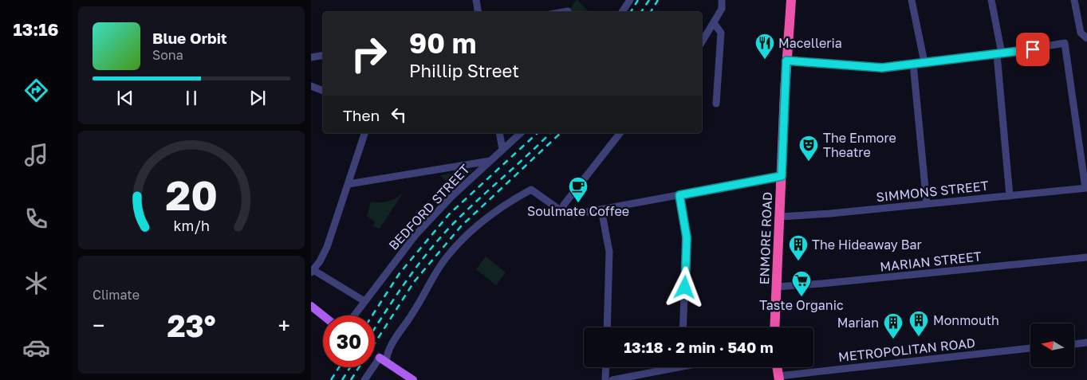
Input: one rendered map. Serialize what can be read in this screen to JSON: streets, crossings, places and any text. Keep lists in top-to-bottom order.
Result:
{
  "streets": {
    "highway": ["ENMORE ROAD"],
    "street": [
      "SIMMONS STREET",
      "BEDFORD STREET",
      "MARIAN STREET",
      "METROPOLITAN ROAD"
    ]
  },
  "crossings": [
    ["SIMMONS STREET", "ENMORE ROAD"],
    ["ENMORE ROAD", "MARIAN STREET"]
  ],
  "places": {
    "restaurant": ["Macelleria"],
    "theatre": ["The Enmore Theatre"],
    "cafe": ["Soulmate Coffee"],
    "building": ["The Hideaway Bar", "Monmouth", "Marian"],
    "supermarket": ["Taste Organic"]
  },
  "north": "left",
  "page": {
    "tabs": "13:16",
    "turn": ["90 m", "Phillip Street"],
    "song": ["Blue Orbit", "Sona"],
    "then": "Then",
    "tile": "Climate",
    "heat": ["−", "23°", "+"],
    "limit": "30",
    "trip": "13:18 · 2 min · 540 m",
    "gauge": ["20", "km/h"]
  }
}
